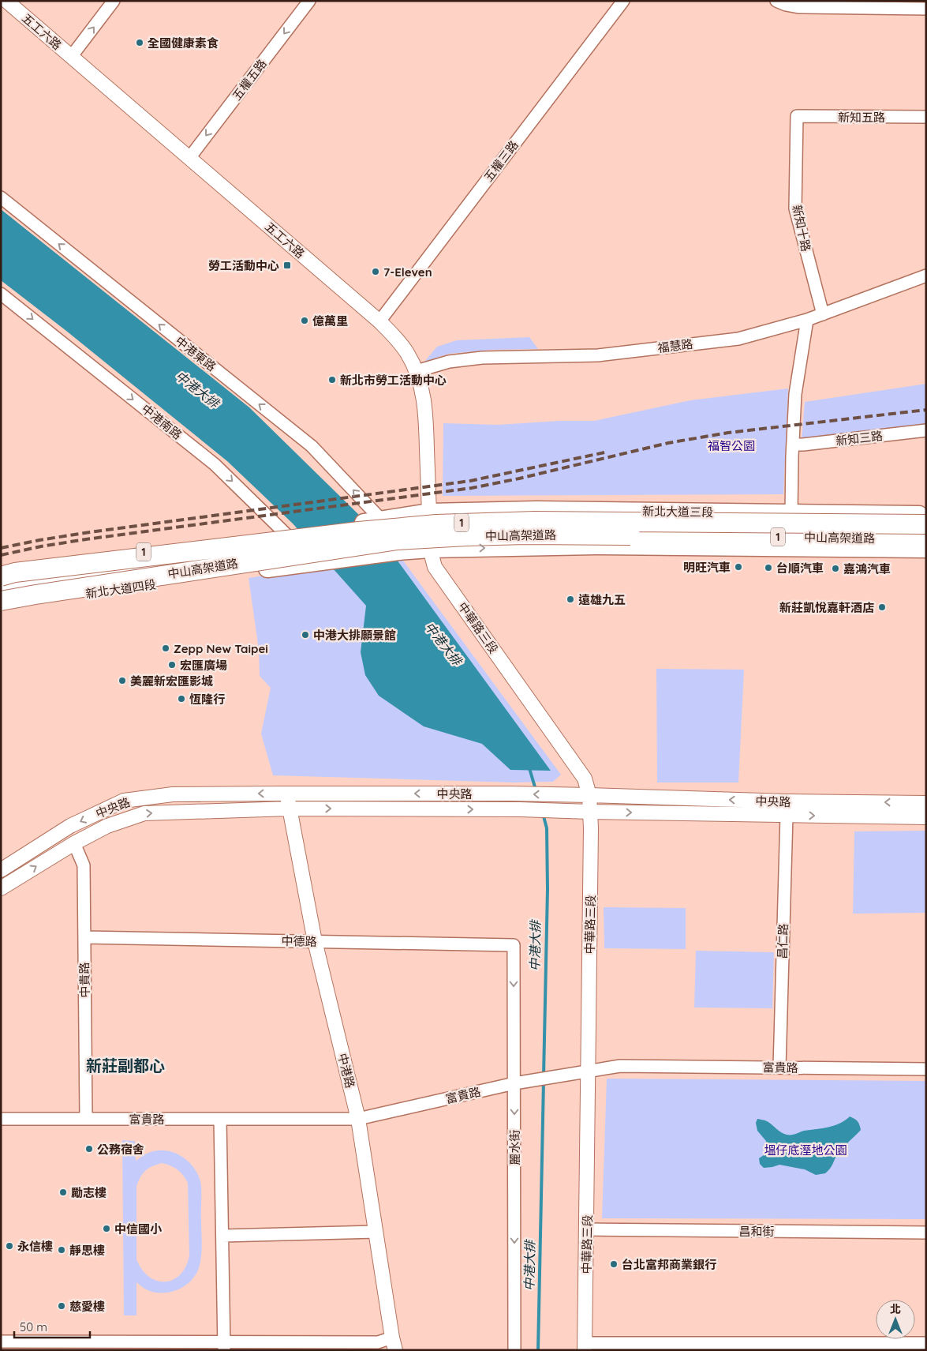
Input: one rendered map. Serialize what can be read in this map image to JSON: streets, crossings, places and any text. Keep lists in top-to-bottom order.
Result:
{
  "streets": {
    "highway": ["1", "中山高架道路"],
    "main road": ["新北大道三段", "新北大道四段"],
    "street": [
      "五工六路",
      "五權五路",
      "新知五路",
      "五權三路",
      "新知十路",
      "福慧路",
      "中港東路",
      "中港南路",
      "新知三路",
      "中華路三段",
      "中央路",
      "中德路",
      "昌仁路",
      "中貴路",
      "富貴路",
      "中港路",
      "麗水街",
      "昌和街"
    ]
  },
  "crossings": [
    ["五工六路", "五權五路"],
    ["五工六路", "五權三路"],
    ["五工六路", "福慧路"],
    ["五工六路", "新北大道三段"],
    ["五工六路", "1"],
    ["五工六路", "新北大道四段"],
    ["五工六路", "中華路三段"],
    ["新知五路", "新知十路"],
    ["新知十路", "福慧路"],
    ["中港東路", "新北大道四段"],
    ["中港南路", "新北大道四段"],
    ["新北大道三段", "新北大道四段"],
    ["1", "新北大道四段"],
    ["1", "中華路三段"],
    ["新北大道四段", "中華路三段"],
    ["中華路三段", "中央路"],
    ["中華路三段", "富貴路"],
    ["中華路三段", "昌和街"],
    ["中央路", "昌仁路"],
    ["中央路", "中貴路"],
    ["中央路", "中港路"],
    ["中德路", "中貴路"],
    ["中德路", "中港路"],
    ["中德路", "麗水街"],
    ["昌仁路", "富貴路"],
    ["中貴路", "富貴路"],
    ["富貴路", "中港路"],
    ["富貴路", "麗水街"]
  ],
  "one_way": [
    "五權五路",
    "中港東路",
    "中港南路",
    "麗水街"
  ],
  "districts": ["新莊副都心"],
  "water": ["中港大排"],
  "parks": ["福智公園", "塭仔底溼地公園"],
  "places": {
    "other": [
      "全國健康素食",
      "7-Eleven",
      "億萬里",
      "新北市勞工活動中心",
      "明旺汽車",
      "台順汽車",
      "嘉鴻汽車",
      "遠雄九五",
      "新莊凱悅嘉軒酒店",
      "中港大排願景館",
      "Zepp New Taipei",
      "宏匯廣場",
      "美麗新宏匯影城",
      "恆隆行",
      "公務宿舍",
      "勵志樓",
      "中信國小",
      "永信樓",
      "靜思樓",
      "台北富邦商業銀行",
      "慈愛樓"
    ],
    "transit": ["勞工活動中心"]
  },
  "scale_bar": "50 m",
  "north": "top"
}
